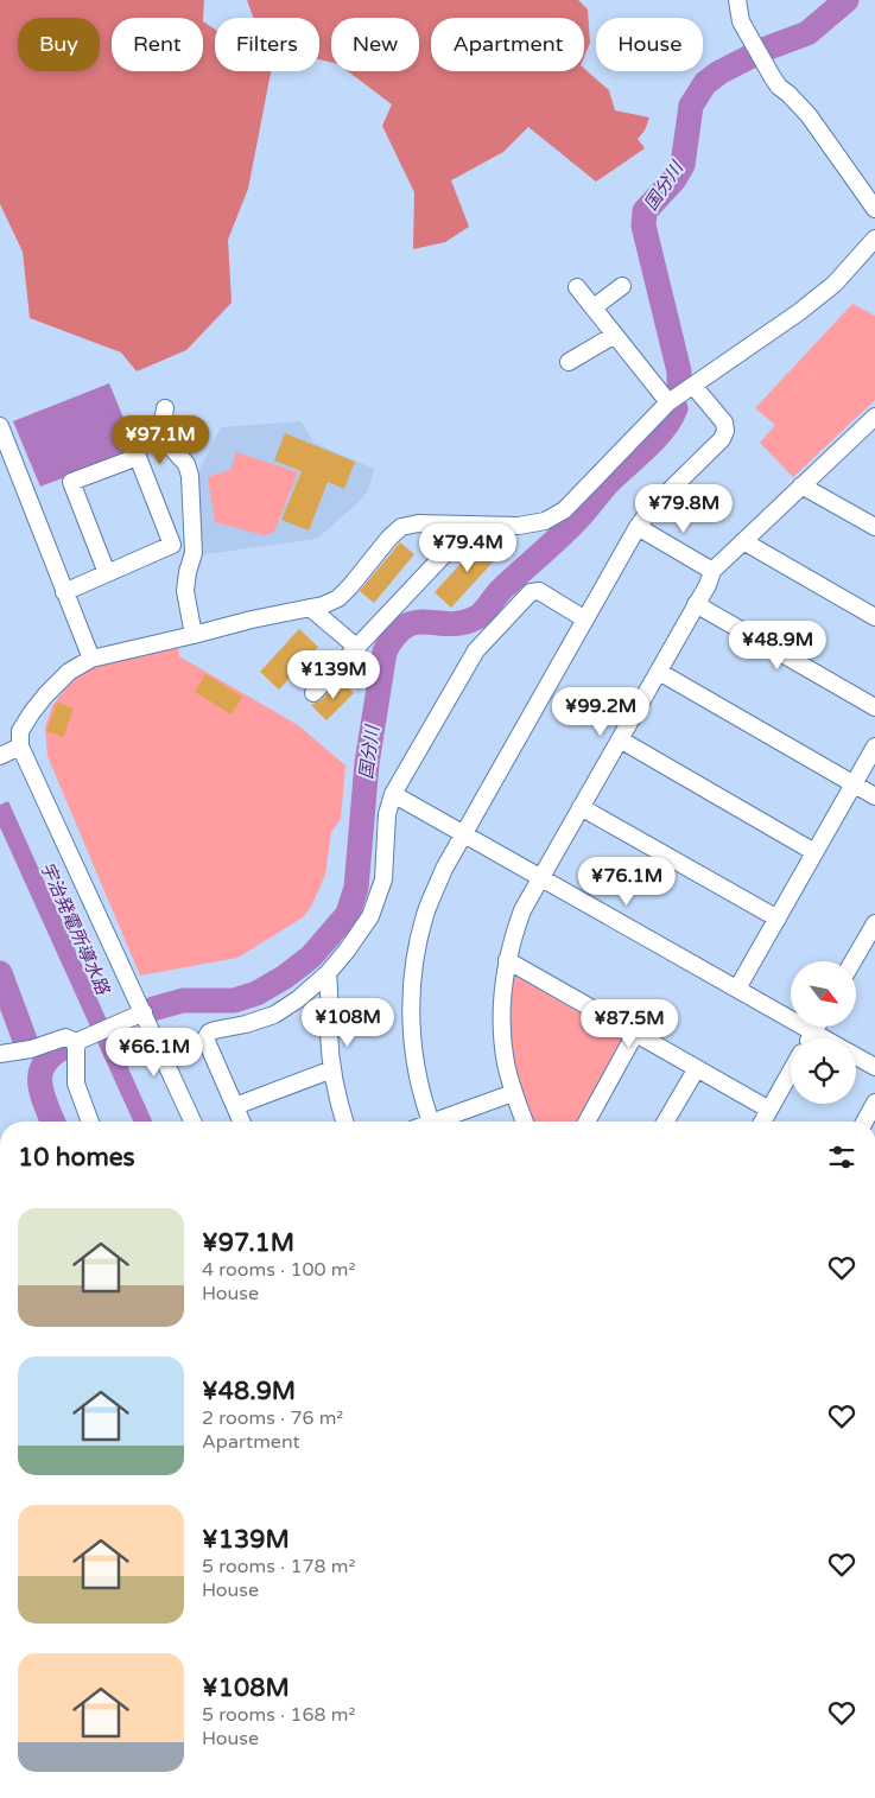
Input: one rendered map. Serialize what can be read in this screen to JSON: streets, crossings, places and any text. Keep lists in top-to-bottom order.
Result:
{
  "water": ["国分川", "宇治発電所導水路"],
  "north": "bottom right",
  "page": {
    "chip": [
      "Buy",
      "Rent",
      "Filters",
      "New",
      "Apartment",
      "House"
    ],
    "price": [
      "¥97.1M",
      "¥79.8M",
      "¥79.4M",
      "¥48.9M",
      "¥139M",
      "¥99.2M",
      "¥76.1M",
      "¥108M",
      "¥87.5M",
      "¥66.1M"
    ],
    "heading": "10 homes",
    "list": [
      {
        "name": "¥97.1M",
        "note": "4 rooms · 100 m² · House"
      },
      {
        "name": "¥48.9M",
        "note": "2 rooms · 76 m² · Apartment"
      },
      {
        "name": "¥139M",
        "note": "5 rooms · 178 m² · House"
      },
      {
        "name": "¥108M",
        "note": "5 rooms · 168 m² · House"
      }
    ]
  }
}
